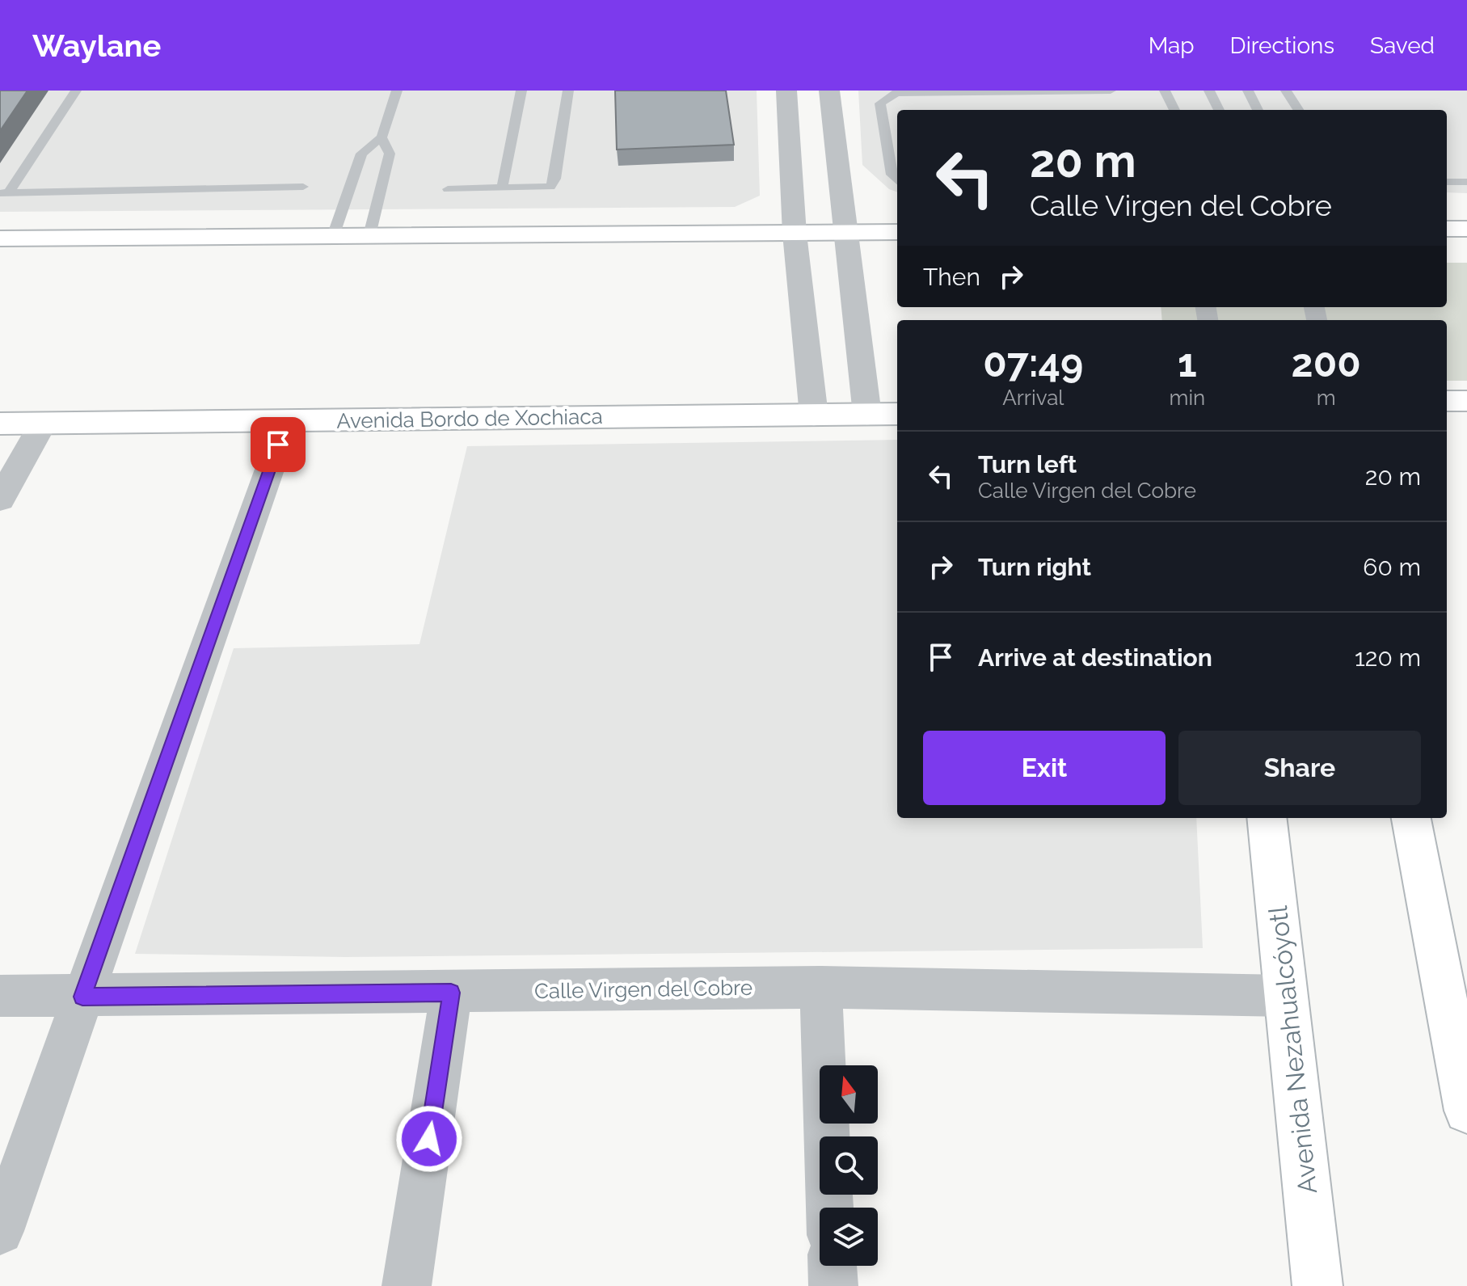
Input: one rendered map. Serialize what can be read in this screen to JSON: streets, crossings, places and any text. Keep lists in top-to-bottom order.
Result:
{
  "streets": {
    "main road": ["Avenida Bordo de Xochiaca", "Avenida Nezahualcóyotl"],
    "street": ["Calle Virgen del Cobre"]
  },
  "crossings": [
    ["Calle Virgen del Cobre", "Avenida Nezahualcóyotl"]
  ],
  "north": "top",
  "page": {
    "header": "Waylane",
    "nav": ["Map", "Directions", "Saved"],
    "turn": ["20 m", "Calle Virgen del Cobre"],
    "then": "Then",
    "eta": [
      "07:49",
      "Arrival",
      "1",
      "min",
      "200",
      "m"
    ],
    "list": [
      {
        "name": "Turn left",
        "note": "Calle Virgen del Cobre",
        "value": "20 m"
      },
      {
        "name": "Turn right",
        "value": "60 m"
      },
      {
        "name": "Arrive at destination",
        "value": "120 m"
      }
    ],
    "buttons": ["Exit", "Share"]
  }
}
